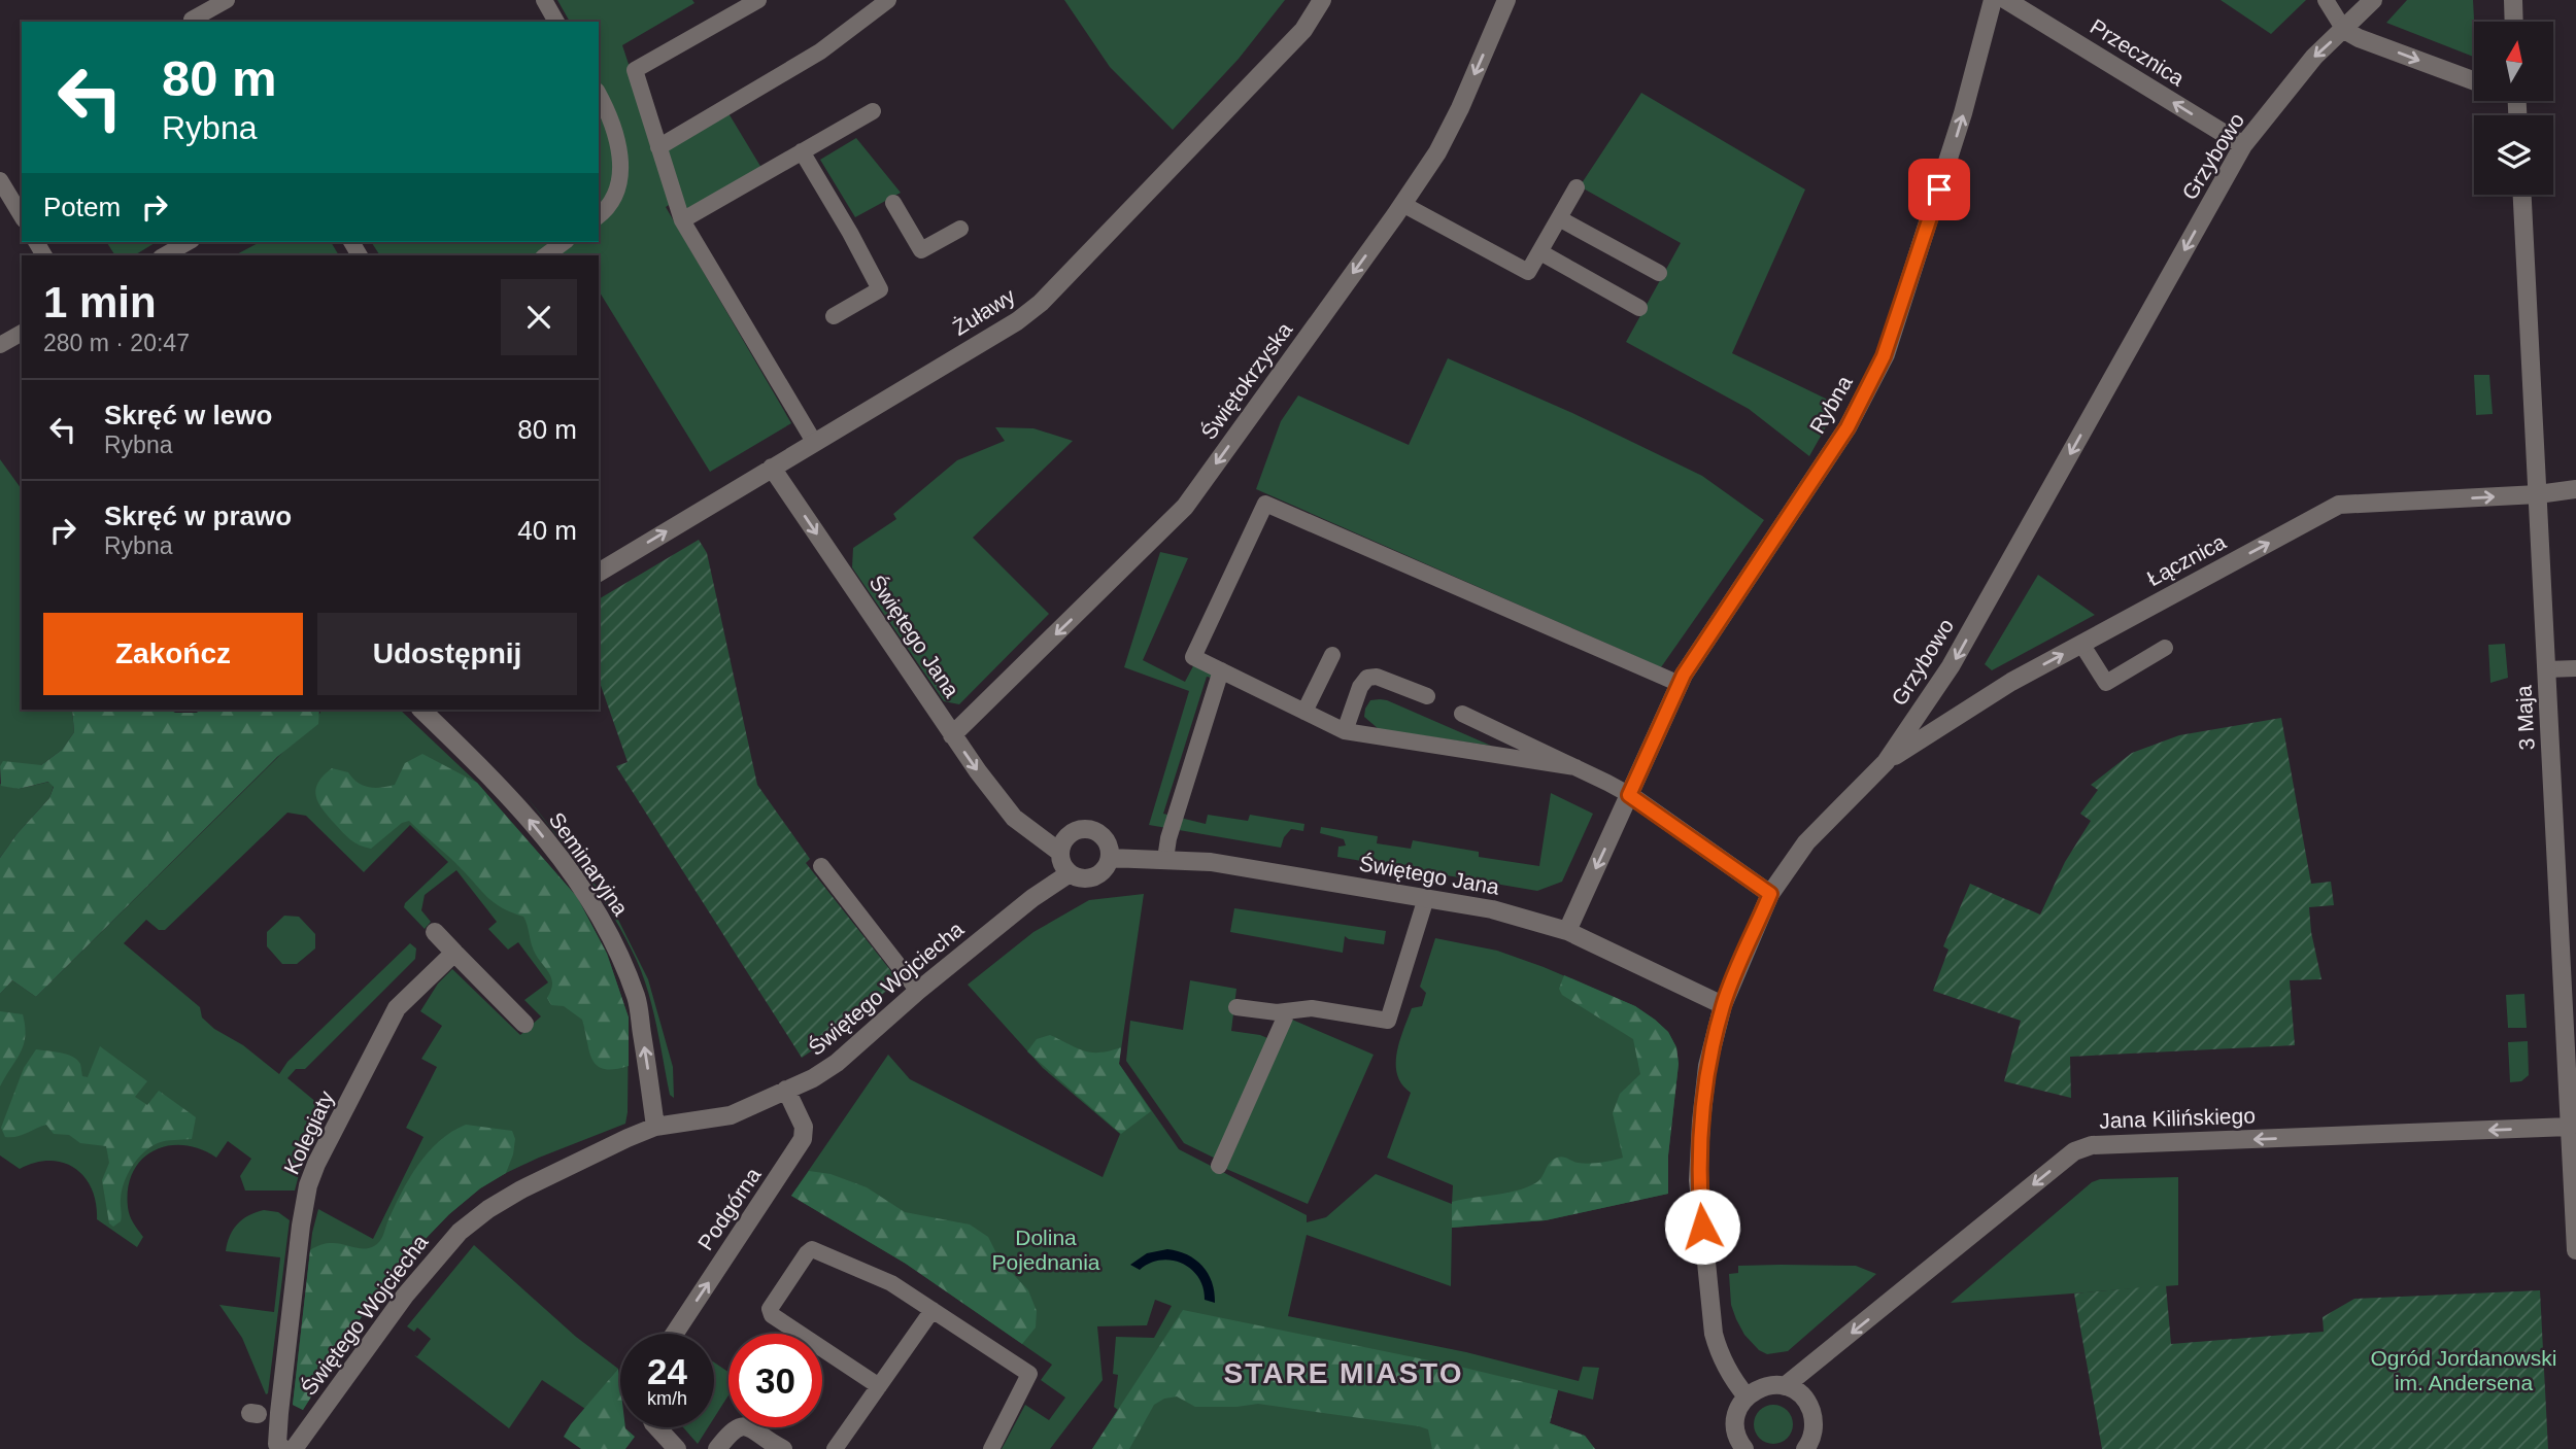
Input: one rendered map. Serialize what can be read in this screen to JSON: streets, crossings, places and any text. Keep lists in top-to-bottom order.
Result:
{
  "streets": {
    "street": [
      "Przecznica",
      "Grzybowo",
      "Żuławy",
      "Świętokrzyska",
      "Rybna",
      "Łącznica",
      "Świętego Jana",
      "3 Maja",
      "Seminaryjna",
      "Świętego Wojciecha",
      "Jana Kilińskiego",
      "Kolegiaty",
      "Podgórna"
    ]
  },
  "crossings": [
    ["Przecznica", "Grzybowo"],
    ["Grzybowo", "Łącznica"],
    ["Grzybowo", "Świętego Jana"],
    ["Żuławy", "Świętego Jana"],
    ["Świętokrzyska", "Świętego Jana"],
    ["Rybna", "Świętego Jana"],
    ["Łącznica", "3 Maja"],
    ["Świętego Jana", "Świętego Wojciecha"],
    ["3 Maja", "Jana Kilińskiego"],
    ["Seminaryjna", "Świętego Wojciecha"],
    ["Świętego Wojciecha", "Podgórna"]
  ],
  "one_way": [
    "Przecznica",
    "Grzybowo",
    "Świętokrzyska",
    "Łącznica",
    "Świętego Jana",
    "Seminaryjna",
    "Jana Kilińskiego",
    "Podgórna"
  ],
  "districts": ["STARE MIASTO"],
  "parks": ["Dolina Pojednania", "Ogród Jordanowski im. Andersena"],
  "north": "top",
  "page": {
    "turn": ["80 m", "Rybna"],
    "then": "Potem",
    "heading": ["1 min", "280 m · 20:47"],
    "list": [
      {
        "name": "Skręć w lewo",
        "note": "Rybna",
        "value": "80 m"
      },
      {
        "name": "Skręć w prawo",
        "note": "Rybna",
        "value": "40 m"
      }
    ],
    "buttons": ["Zakończ", "Udostępnij"],
    "speed": "24 km/h",
    "limit": "30"
  }
}
